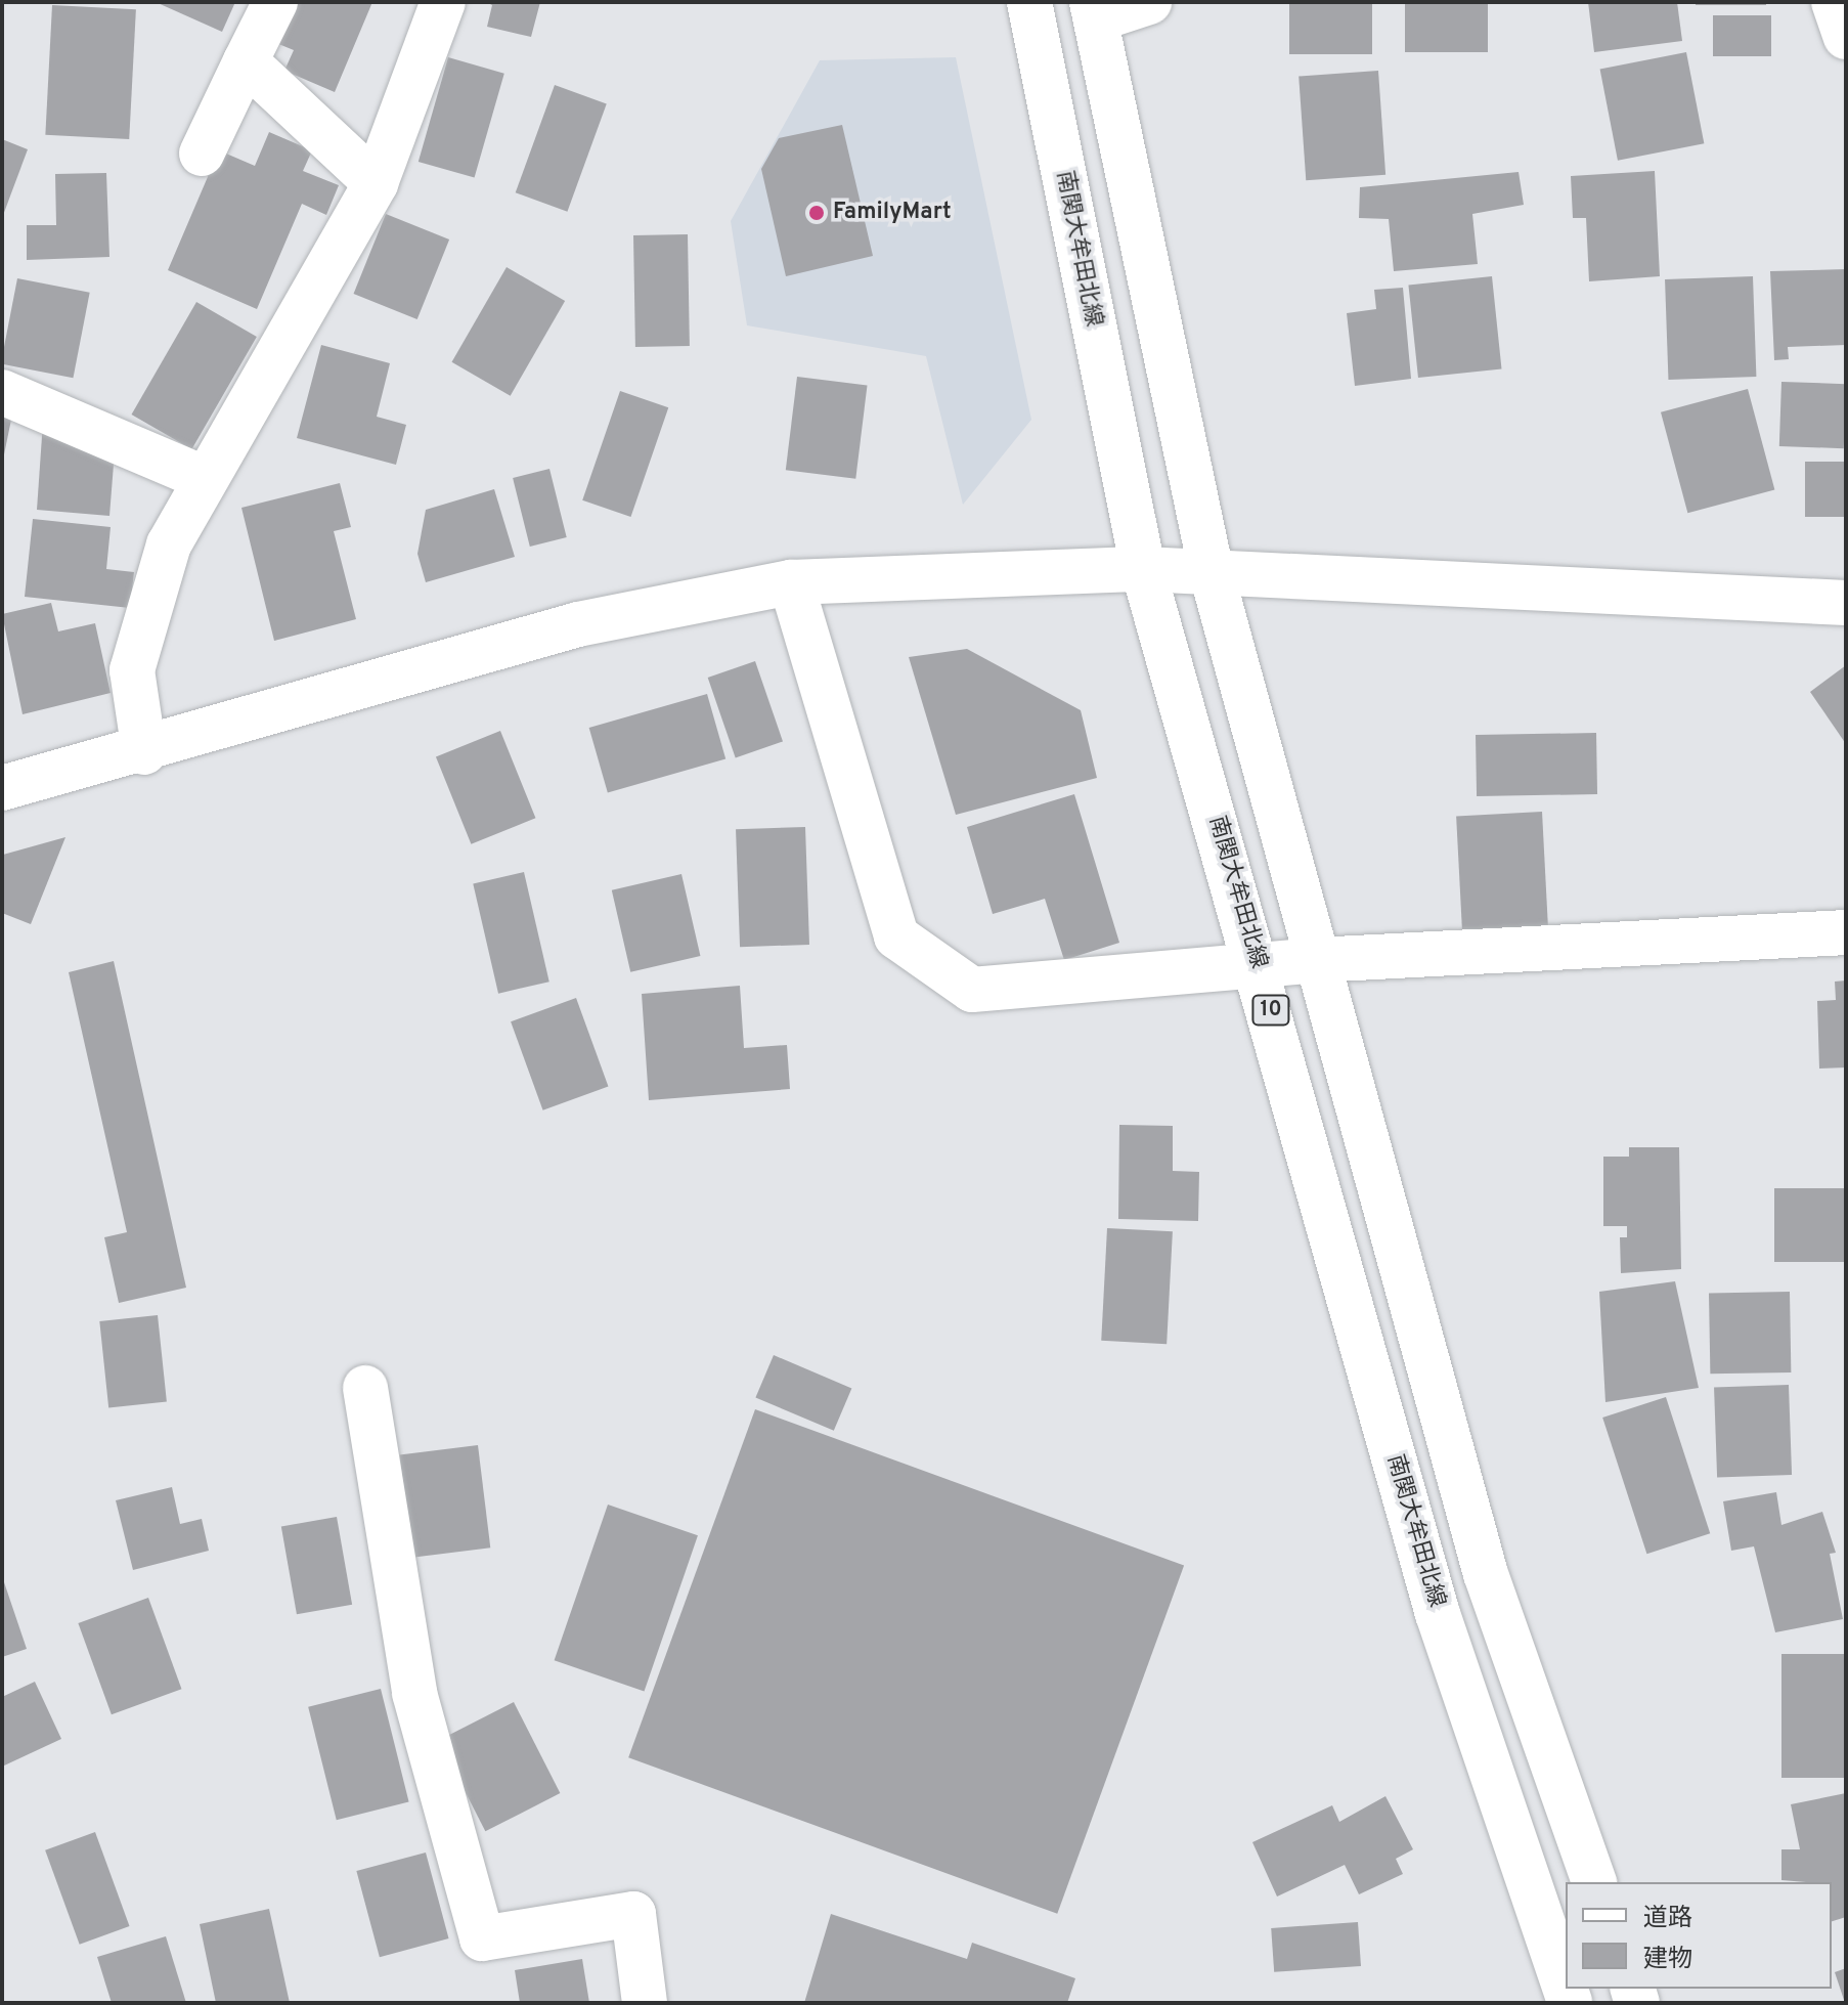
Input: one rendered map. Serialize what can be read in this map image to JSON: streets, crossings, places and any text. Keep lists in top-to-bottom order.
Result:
{
  "streets": {
    "street": ["南関大牟田北線", "10"]
  },
  "places": ["FamilyMart"],
  "legend": ["道路", "建物"]
}
